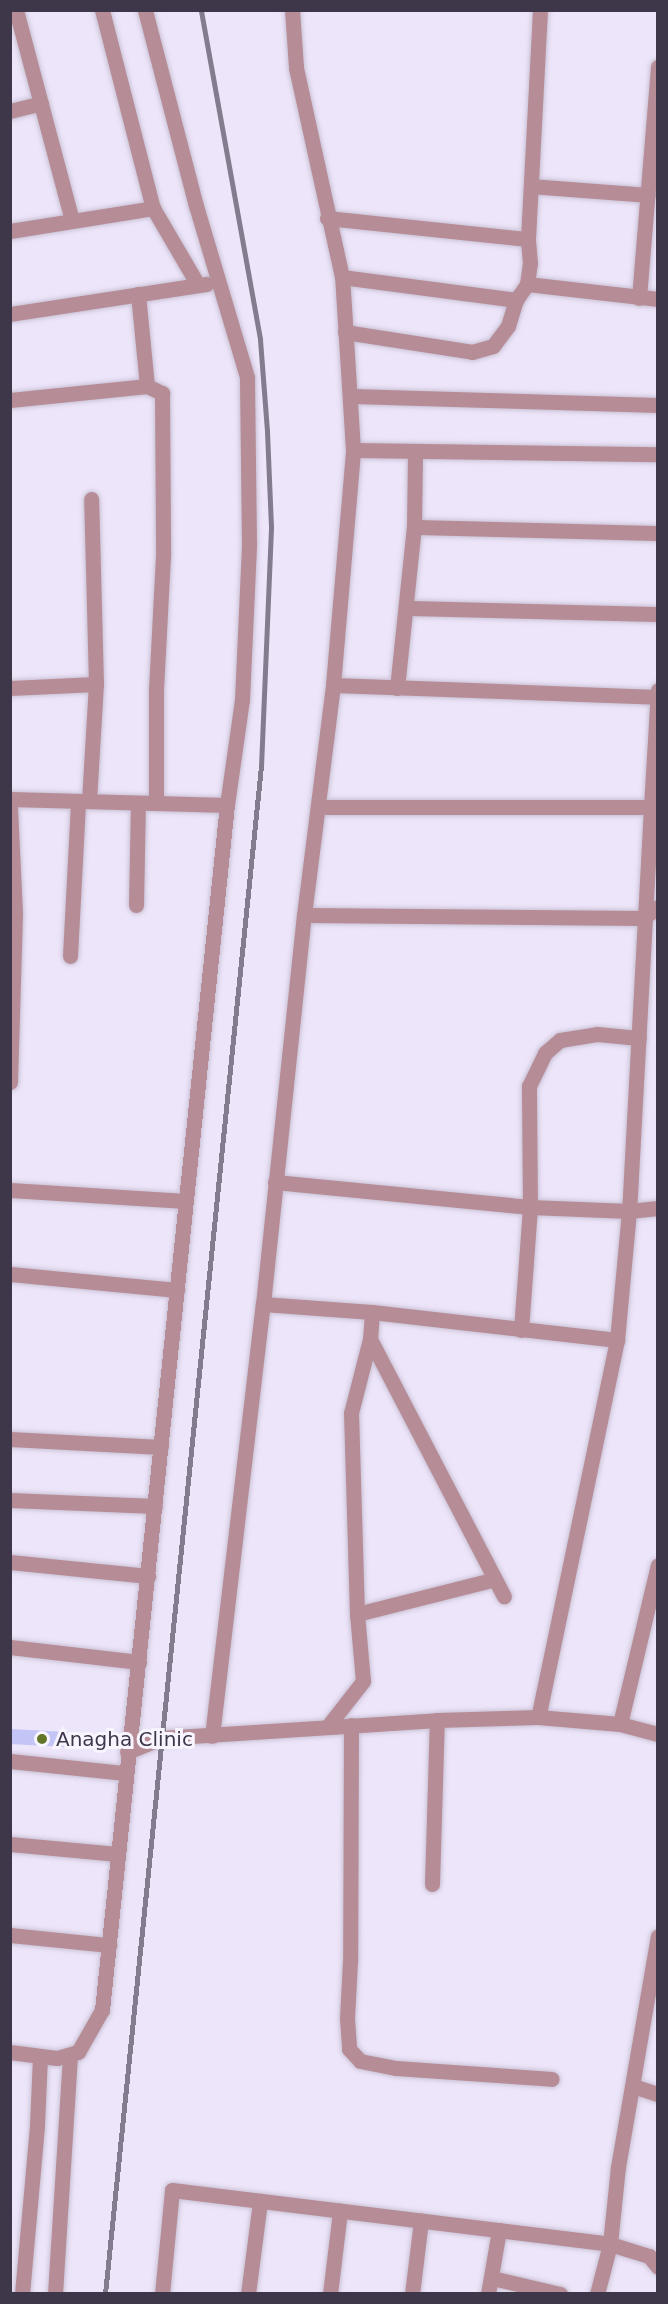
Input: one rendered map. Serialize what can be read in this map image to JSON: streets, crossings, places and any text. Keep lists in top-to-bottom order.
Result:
{
  "places": ["Anagha Clinic"]
}
